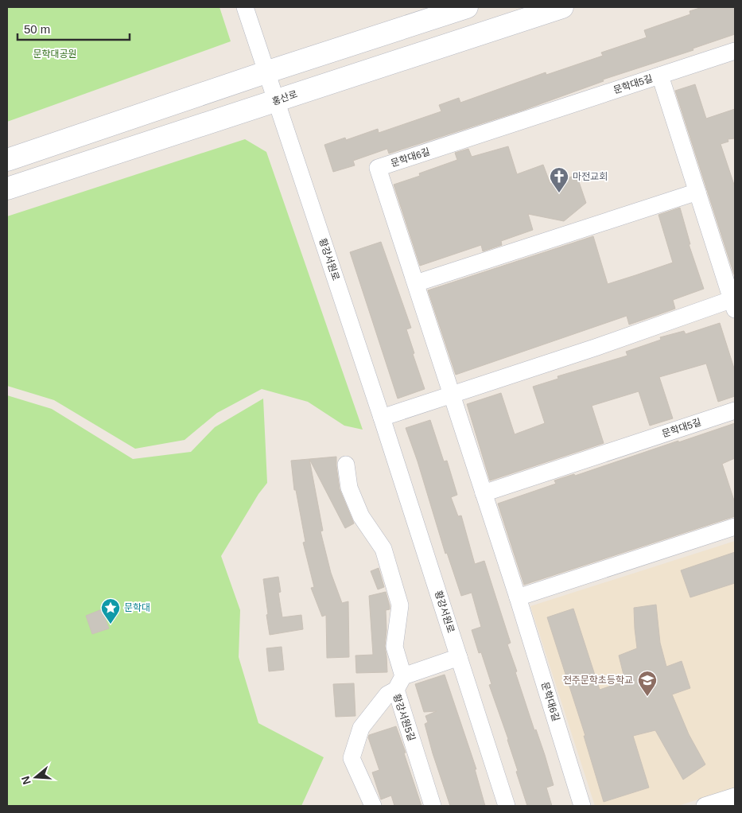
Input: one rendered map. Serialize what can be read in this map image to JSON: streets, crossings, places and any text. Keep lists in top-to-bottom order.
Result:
{
  "streets": {
    "street": [
      "문학대5길",
      "홍산로",
      "문학대6길",
      "황강서원로",
      "황강서원5길"
    ]
  },
  "crossings": [
    ["문학대5길", "문학대6길"],
    ["홍산로", "황강서원로"]
  ],
  "parks": ["문학대공원"],
  "places": {
    "church": ["마전교회"],
    "place": ["문학대"],
    "school or university": ["전주문학초등학교"]
  },
  "scale_bar": "50 m",
  "north": "left"
}
